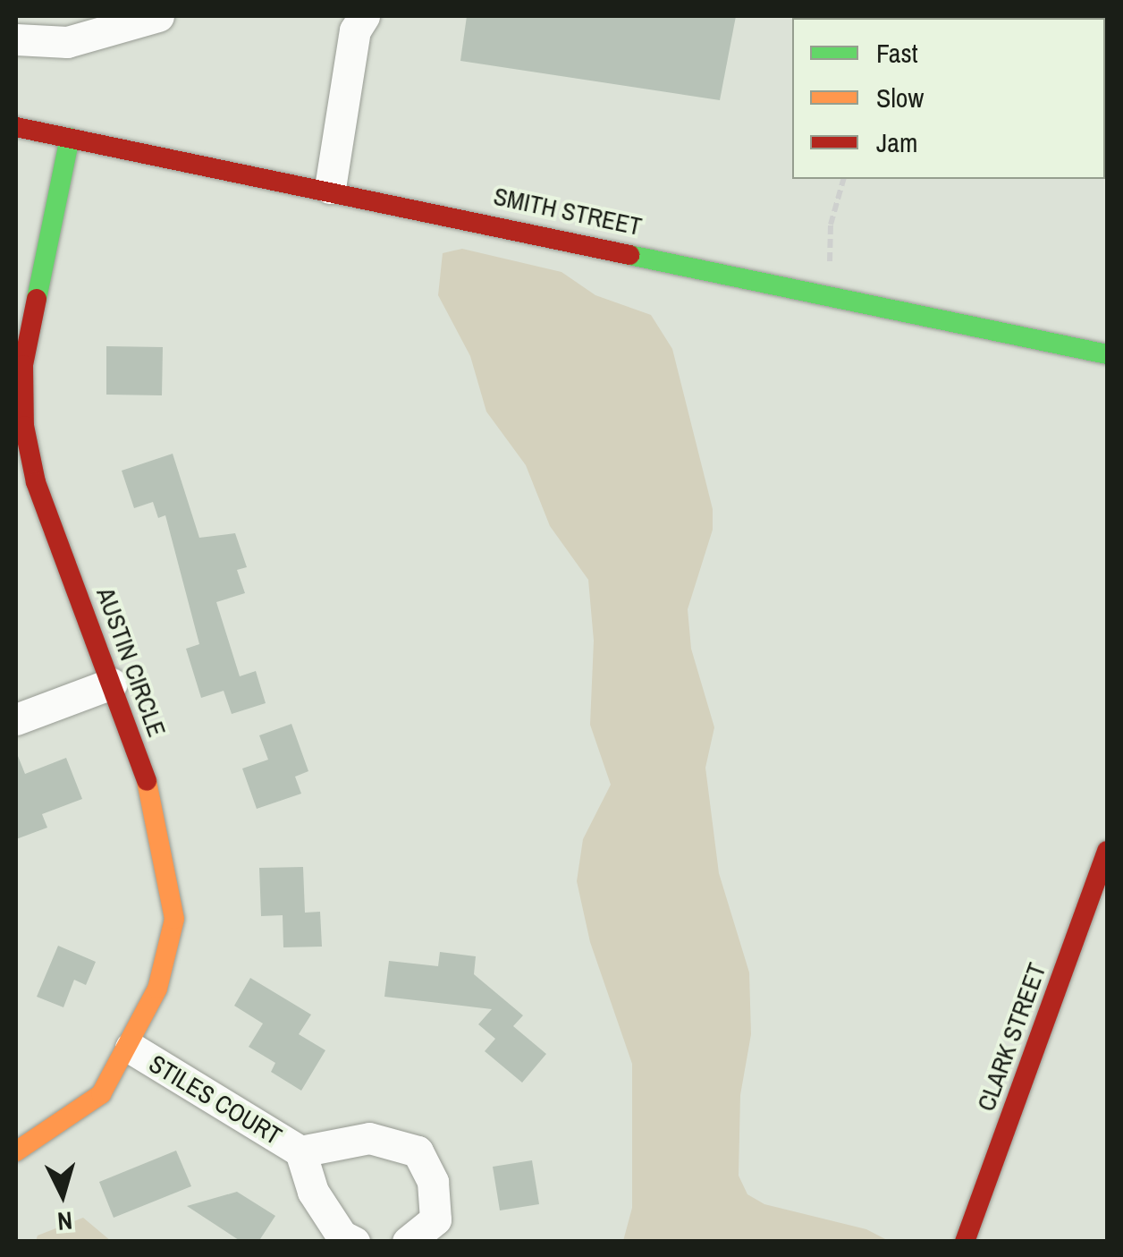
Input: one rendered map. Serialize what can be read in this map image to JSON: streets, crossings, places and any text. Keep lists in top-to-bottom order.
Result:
{
  "streets": {
    "street": [
      "SMITH STREET",
      "AUSTIN CIRCLE",
      "CLARK STREET",
      "STILES COURT"
    ]
  },
  "crossings": [
    ["SMITH STREET", "AUSTIN CIRCLE"],
    ["AUSTIN CIRCLE", "STILES COURT"]
  ],
  "legend": ["Fast", "Slow", "Jam"],
  "north": "bottom"
}
